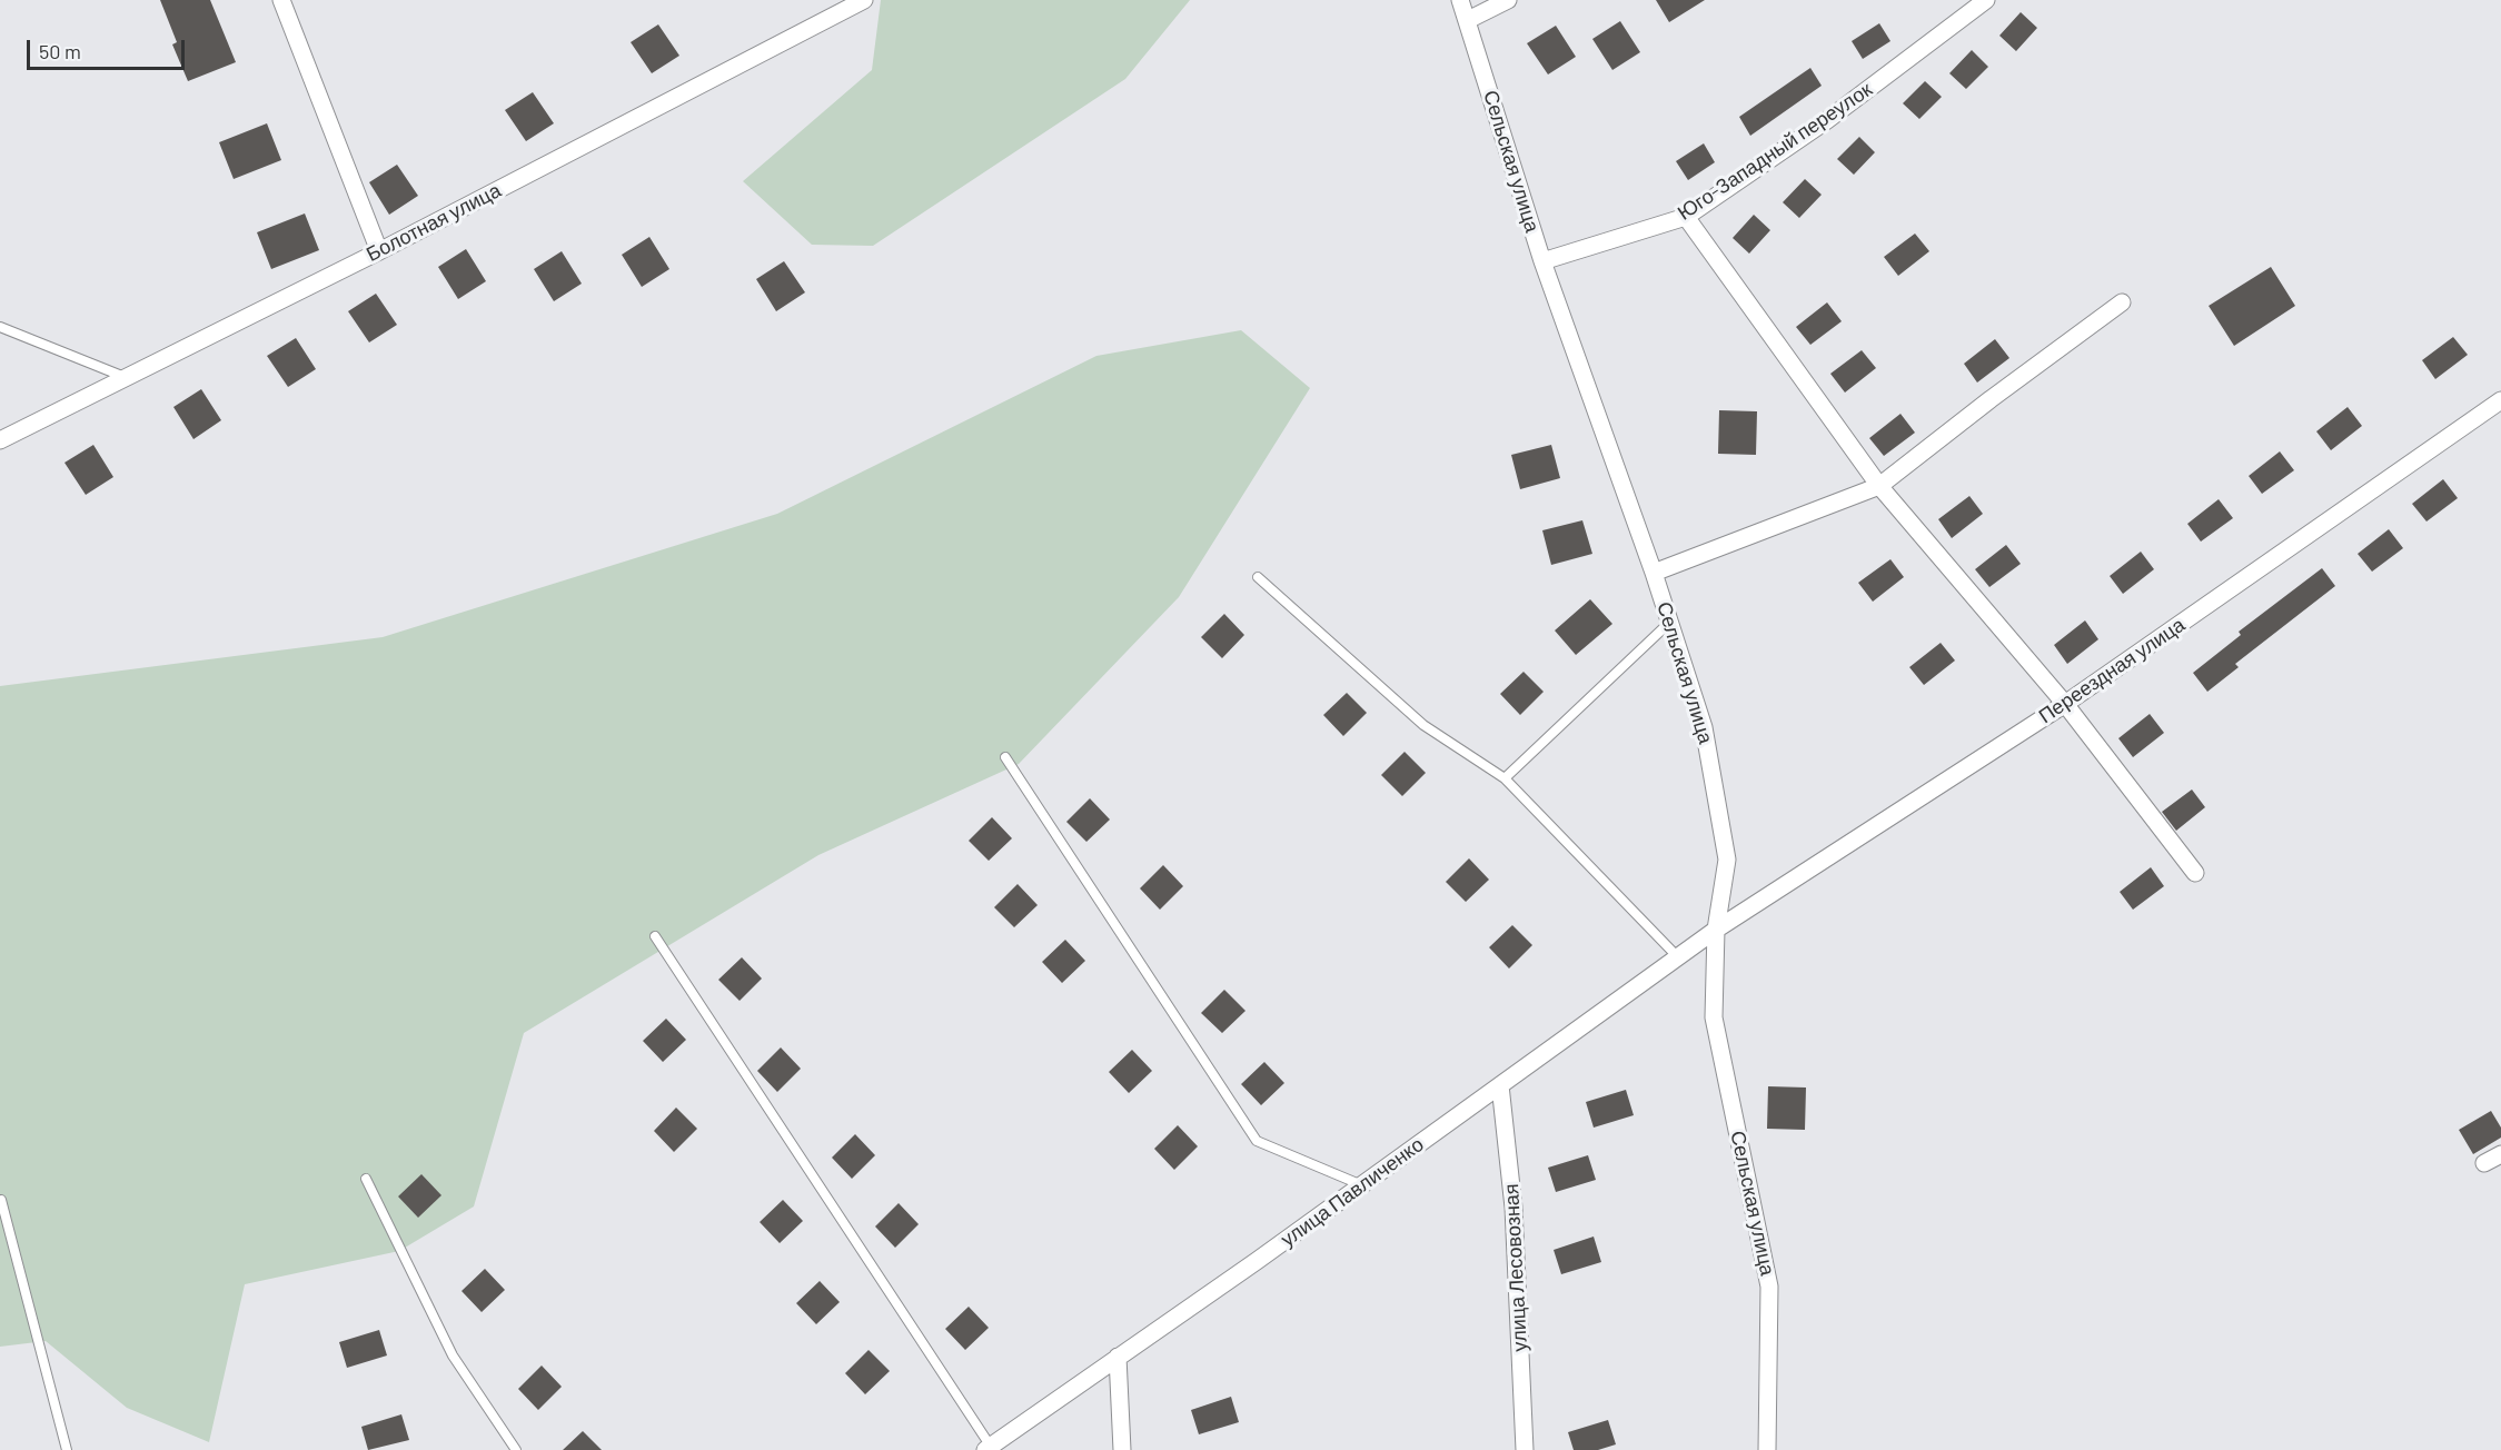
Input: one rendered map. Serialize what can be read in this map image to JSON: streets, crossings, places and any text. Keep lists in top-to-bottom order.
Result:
{
  "streets": {
    "street": [
      "Юго-Западный переулок",
      "Сельская улица",
      "Болотная улица",
      "Переездная улица",
      "улица Павличенко",
      "улица Лесовозная"
    ]
  },
  "crossings": [
    ["Юго-Западный переулок", "Сельская улица"],
    ["Сельская улица", "Переездная улица"],
    ["Сельская улица", "улица Павличенко"],
    ["Переездная улица", "улица Павличенко"],
    ["улица Павличенко", "улица Лесовозная"]
  ],
  "scale_bar": "50 m"
}
